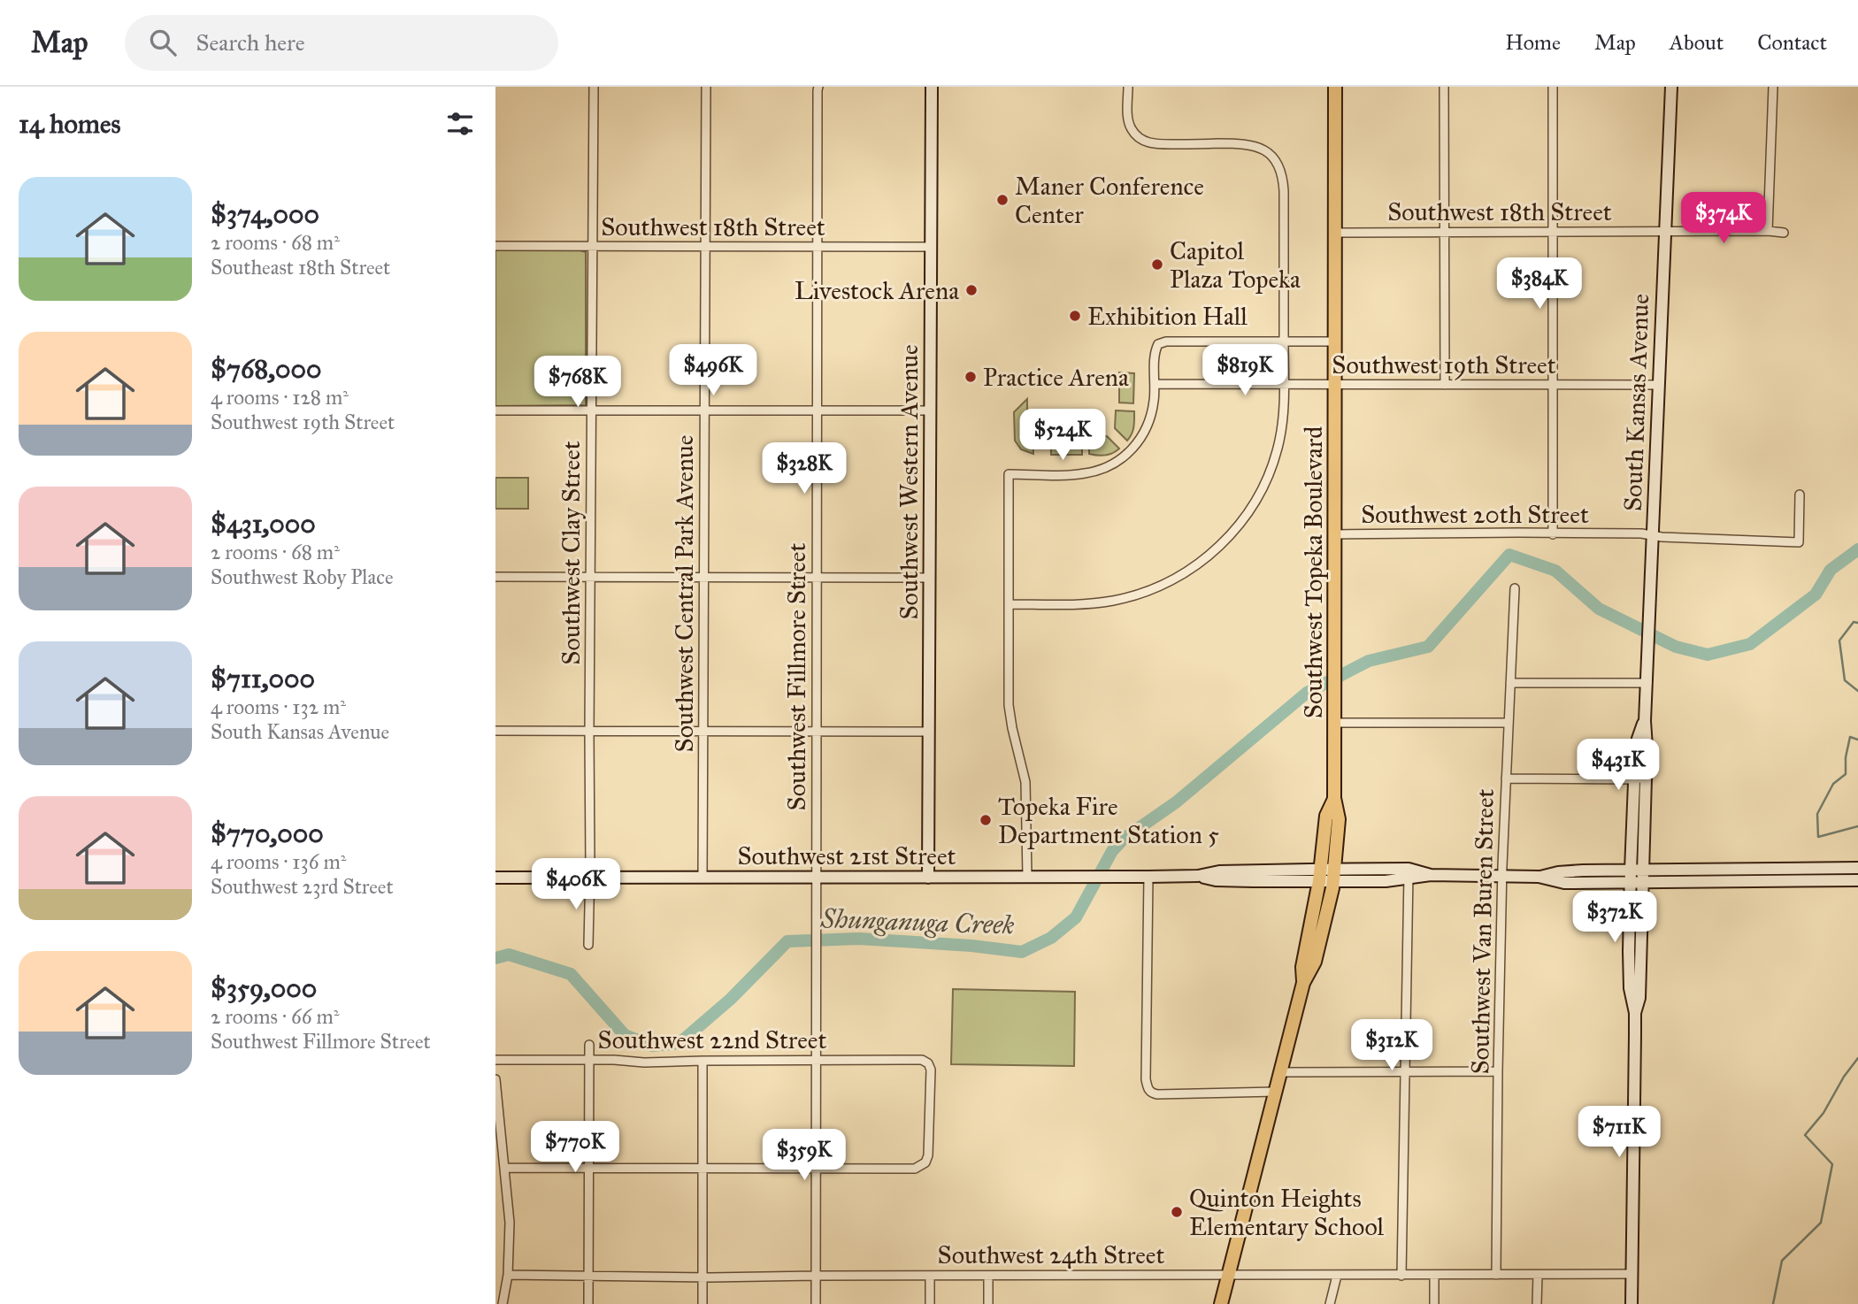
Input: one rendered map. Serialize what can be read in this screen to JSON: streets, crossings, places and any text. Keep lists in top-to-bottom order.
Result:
{
  "streets": {
    "main road": [
      "South Kansas Avenue",
      "Southwest Western Avenue",
      "Southwest Topeka Boulevard",
      "Southwest 21st Street"
    ],
    "street": [
      "Southwest 18th Street",
      "Southwest 19th Street",
      "Southwest 20th Street",
      "Southwest Clay Street",
      "Southwest Central Park Avenue",
      "Southwest Fillmore Street",
      "Southwest Van Buren Street",
      "Southwest 22nd Street",
      "Southwest 24th Street"
    ]
  },
  "crossings": [
    ["Southwest 18th Street", "South Kansas Avenue"],
    ["Southwest 18th Street", "Southwest Western Avenue"],
    ["Southwest 18th Street", "Southwest Clay Street"],
    ["Southwest 18th Street", "Southwest Topeka Boulevard"],
    ["Southwest 18th Street", "Southwest Central Park Avenue"],
    ["Southwest 18th Street", "Southwest Fillmore Street"],
    ["Southwest 19th Street", "South Kansas Avenue"],
    ["Southwest 19th Street", "Southwest Topeka Boulevard"],
    ["South Kansas Avenue", "Southwest 20th Street"],
    ["South Kansas Avenue", "Southwest 21st Street"],
    ["South Kansas Avenue", "Southwest 24th Street"],
    ["Southwest Western Avenue", "Southwest 21st Street"],
    ["Southwest 20th Street", "Southwest Topeka Boulevard"],
    ["Southwest Clay Street", "Southwest 21st Street"],
    ["Southwest Topeka Boulevard", "Southwest 21st Street"],
    ["Southwest Topeka Boulevard", "Southwest 24th Street"],
    ["Southwest Central Park Avenue", "Southwest 21st Street"],
    ["Southwest Fillmore Street", "Southwest 21st Street"],
    ["Southwest Fillmore Street", "Southwest 22nd Street"],
    ["Southwest Fillmore Street", "Southwest 24th Street"],
    ["Southwest 21st Street", "Southwest Van Buren Street"],
    ["Southwest Van Buren Street", "Southwest 24th Street"]
  ],
  "water": ["Shunganuga Creek"],
  "places": [
    "Maner Conference Center",
    "Capitol Plaza Topeka",
    "Livestock Arena",
    "Exhibition Hall",
    "Practice Arena",
    "Topeka Fire Department Station 5",
    "Quinton Heights Elementary School"
  ],
  "page": {
    "header": "Map",
    "search": "Search here",
    "nav": [
      "Home",
      "Map",
      "About",
      "Contact"
    ],
    "heading": "14 homes",
    "list": [
      {
        "name": "$374,000",
        "note": "2 rooms · 68 m² · Southeast 18th Street"
      },
      {
        "name": "$768,000",
        "note": "4 rooms · 128 m² · Southwest 19th Street"
      },
      {
        "name": "$431,000",
        "note": "2 rooms · 68 m² · Southwest Roby Place"
      },
      {
        "name": "$711,000",
        "note": "4 rooms · 132 m² · South Kansas Avenue"
      },
      {
        "name": "$770,000",
        "note": "4 rooms · 136 m² · Southwest 23rd Street"
      },
      {
        "name": "$359,000",
        "note": "2 rooms · 66 m² · Southwest Fillmore Street"
      }
    ],
    "price": [
      "$374K",
      "$384K",
      "$496K",
      "$819K",
      "$768K",
      "$524K",
      "$328K",
      "$431K",
      "$406K",
      "$372K",
      "$312K",
      "$711K",
      "$770K",
      "$359K"
    ]
  }
}
